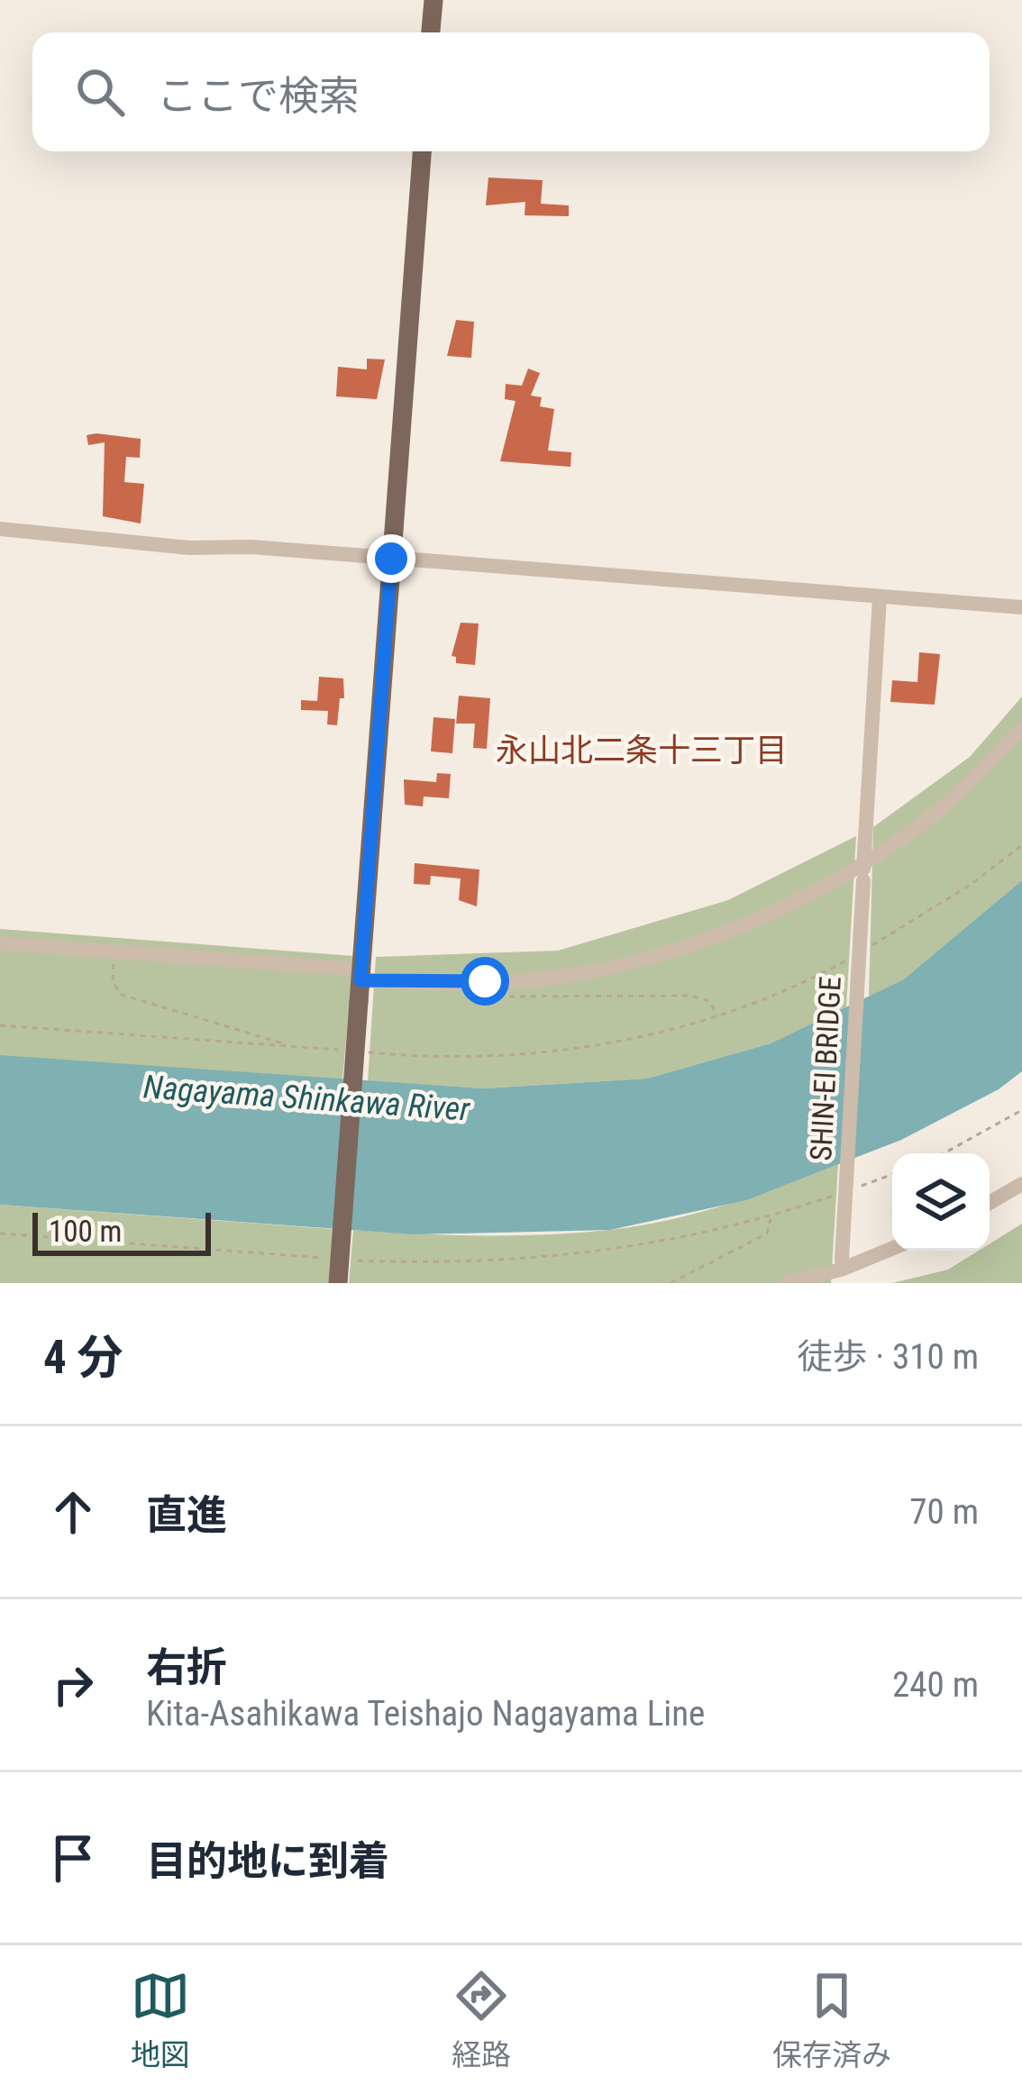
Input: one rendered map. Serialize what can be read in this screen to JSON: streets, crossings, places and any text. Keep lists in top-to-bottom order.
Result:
{
  "streets": {
    "street": ["SHIN-EI BRIDGE"]
  },
  "districts": ["永山北二条十三丁目"],
  "water": ["Nagayama Shinkawa River"],
  "scale_bar": "100 m",
  "page": {
    "search": "ここで検索",
    "scale": "100 m",
    "heading": ["4 分", "徒歩 · 310 m"],
    "list": [
      ["直進", "70 m"],
      ["右折", "Kita-Asahikawa Teishajo Nagayama Line", "240 m"],
      "目的地に到着"
    ],
    "nav": ["地図", "経路", "保存済み"]
  }
}
